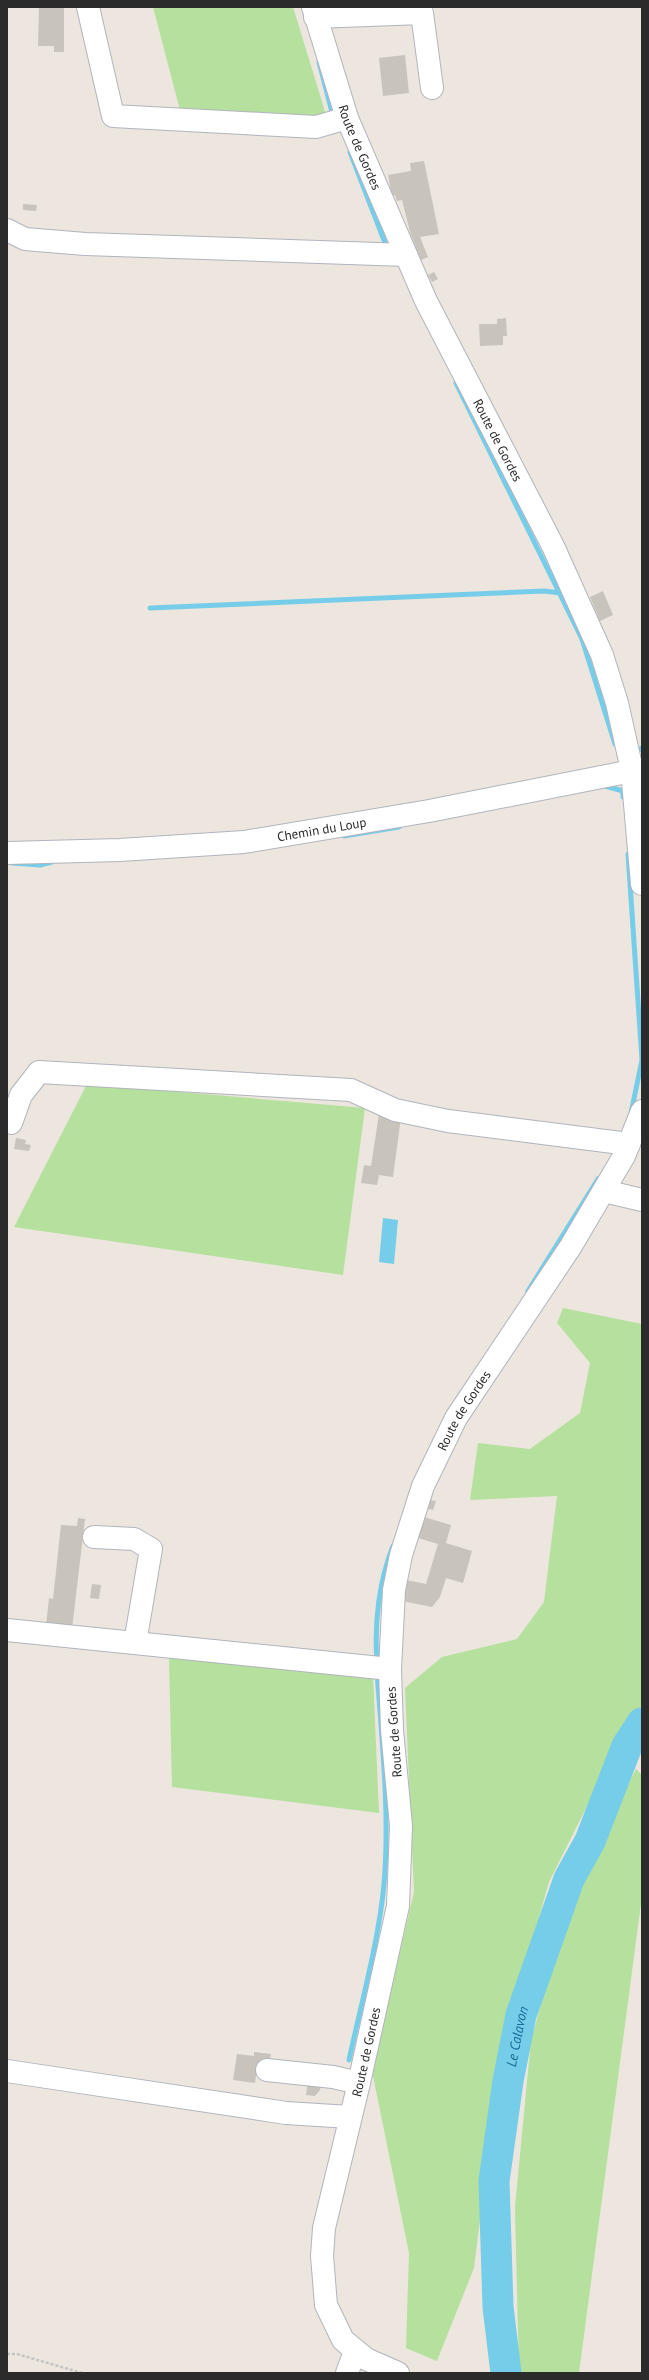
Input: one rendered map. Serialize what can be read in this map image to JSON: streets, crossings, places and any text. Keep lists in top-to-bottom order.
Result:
{
  "streets": {
    "street": ["Route de Gordes", "Chemin du Loup"]
  },
  "crossings": [
    ["Route de Gordes", "Chemin du Loup"]
  ],
  "water": ["Le Calavon"]
}
